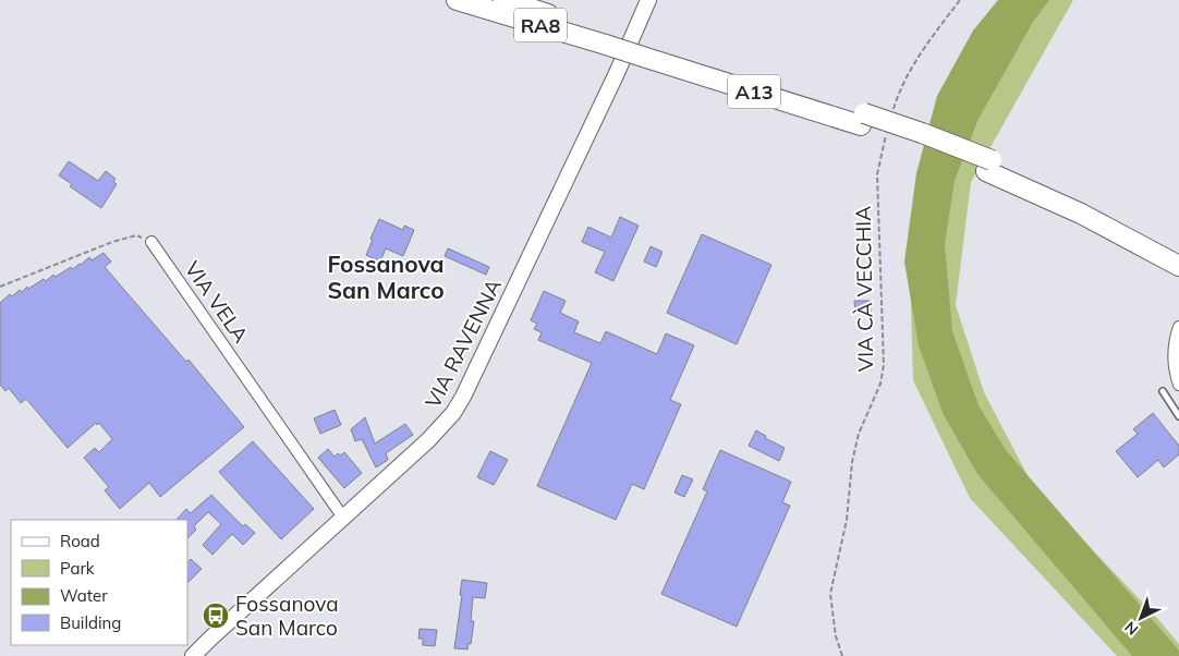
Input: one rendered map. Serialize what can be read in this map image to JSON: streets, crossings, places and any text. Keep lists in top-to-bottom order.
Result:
{
  "streets": {
    "highway": ["RA8", "A13"],
    "main road": ["VIA RAVENNA"],
    "street": ["VIA VELA"],
    "path": ["VIA CÀ VECCHIA"]
  },
  "crossings": [
    ["RA8", "A13"],
    ["VIA VELA", "VIA RAVENNA"]
  ],
  "districts": ["Fossanova San Marco"],
  "places": {
    "bus stop": ["Fossanova San Marco"]
  },
  "legend": [
    "Road",
    "Park",
    "Water",
    "Building"
  ],
  "north": "bottom left"
}
